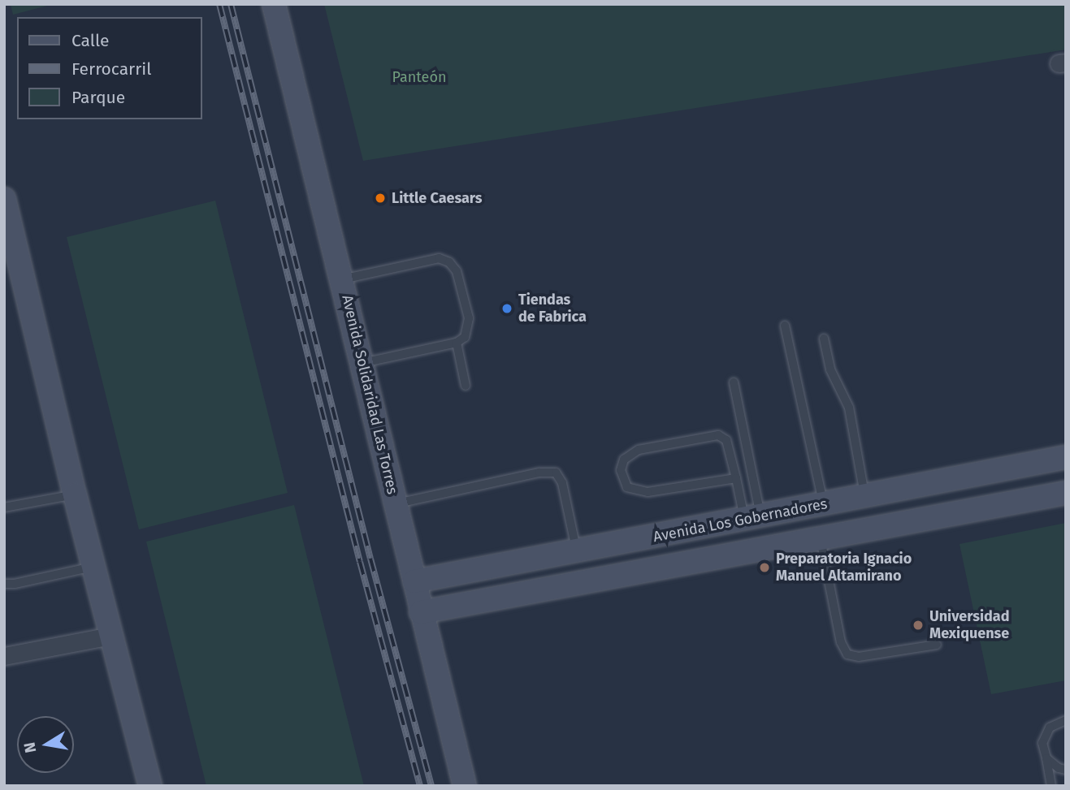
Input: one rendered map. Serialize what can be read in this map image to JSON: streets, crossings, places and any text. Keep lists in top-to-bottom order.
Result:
{
  "streets": {
    "main road": ["Avenida Solidaridad Las Torres", "Avenida Los Gobernadores"]
  },
  "crossings": [
    ["Avenida Solidaridad Las Torres", "Avenida Los Gobernadores"]
  ],
  "parks": ["Panteón"],
  "places": [
    "Little Caesars",
    "Tiendas de Fabrica",
    "Preparatoria Ignacio Manuel Altamirano",
    "Universidad Mexiquense"
  ],
  "legend": ["Calle", "Ferrocarril", "Parque"],
  "north": "left"
}
